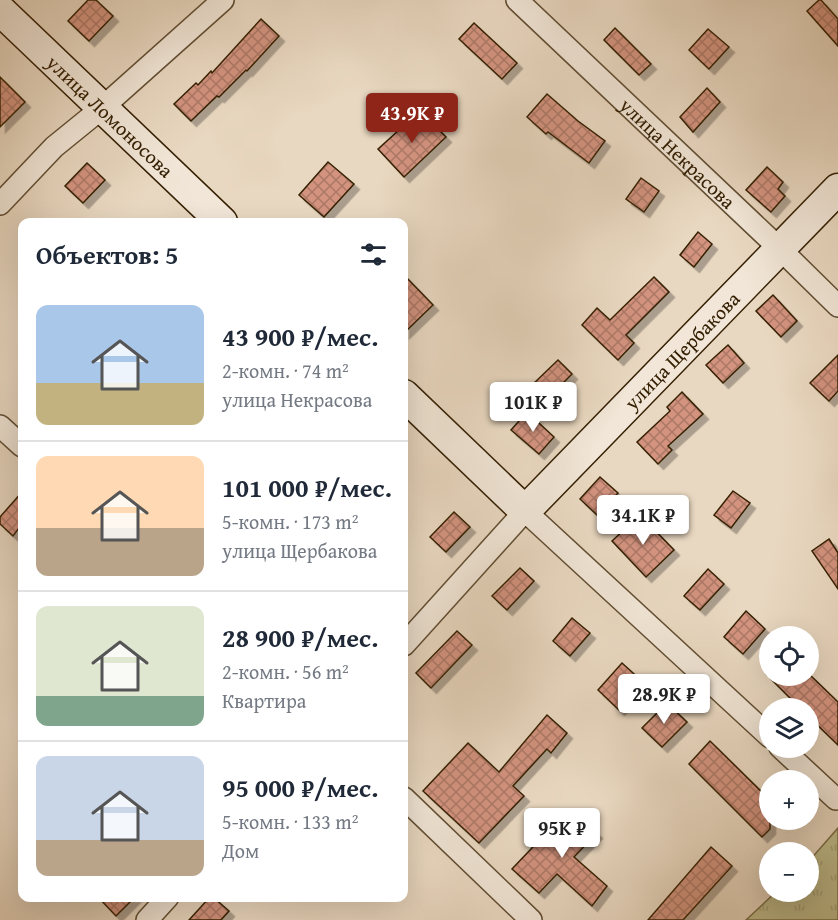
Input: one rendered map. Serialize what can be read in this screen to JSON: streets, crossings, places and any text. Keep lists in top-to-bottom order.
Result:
{
  "streets": {
    "street": ["улица Ломоносова", "улица Некрасова", "улица Щербакова"]
  },
  "crossings": [
    ["улица Некрасова", "улица Щербакова"]
  ],
  "page": {
    "price": [
      "43.9K ₽",
      "101K ₽",
      "34.1K ₽",
      "28.9K ₽",
      "95K ₽"
    ],
    "heading": "Объектов: 5",
    "list": [
      {
        "name": "43 900 ₽/мес.",
        "note": "2-комн. · 74 m² · улица Некрасова"
      },
      {
        "name": "101 000 ₽/мес.",
        "note": "5-комн. · 173 m² · улица Щербакова"
      },
      {
        "name": "28 900 ₽/мес.",
        "note": "2-комн. · 56 m² · Квартира"
      },
      {
        "name": "95 000 ₽/мес.",
        "note": "5-комн. · 133 m² · Дом"
      }
    ],
    "map_buttons": ["+", "−"]
  }
}
